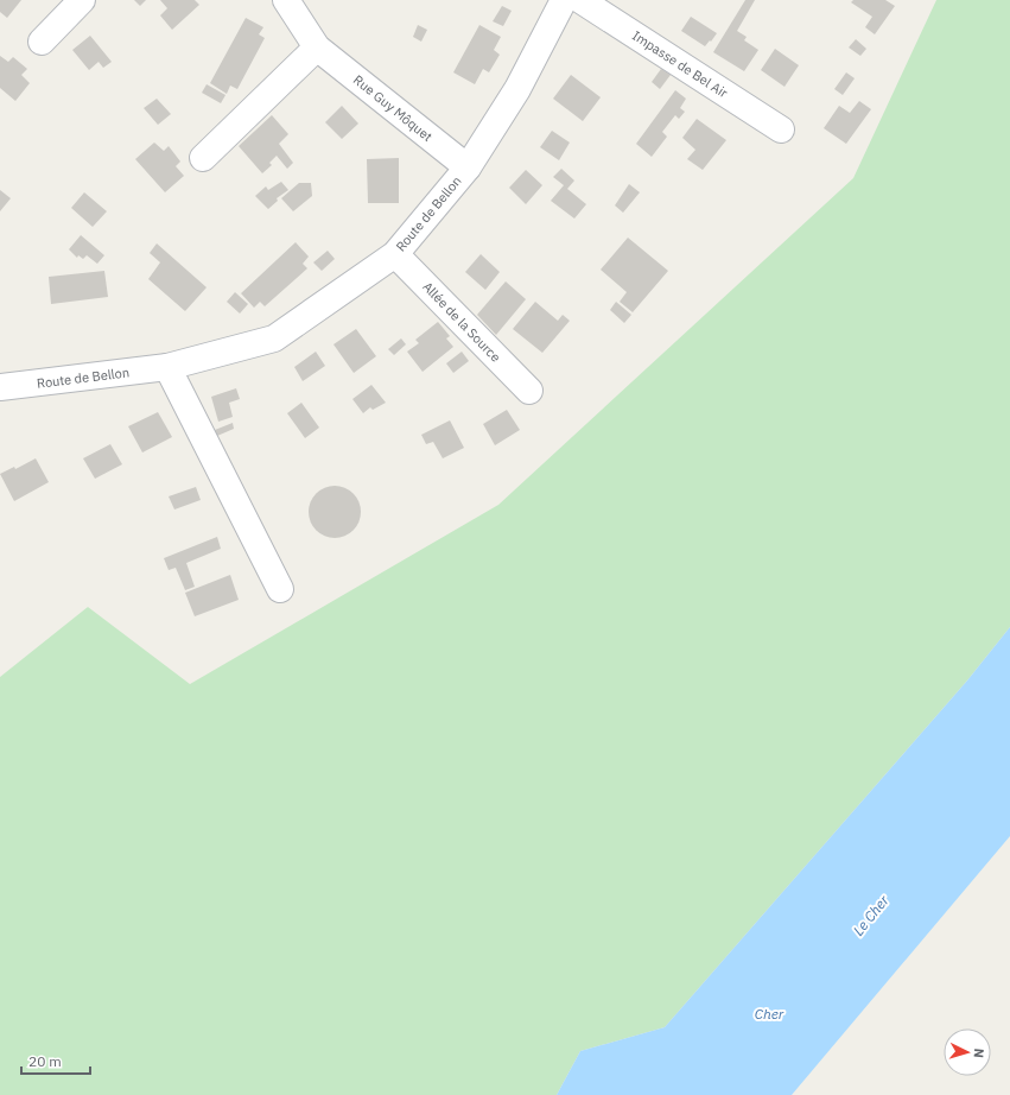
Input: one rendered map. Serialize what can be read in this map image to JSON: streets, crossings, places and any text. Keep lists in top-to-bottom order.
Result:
{
  "streets": {
    "street": [
      "Impasse de Bel Air",
      "Rue Guy Môquet",
      "Route de Bellon",
      "Allée de la Source"
    ]
  },
  "crossings": [
    ["Rue Guy Môquet", "Route de Bellon"],
    ["Route de Bellon", "Allée de la Source"]
  ],
  "water": ["Le Cher", "Cher"],
  "scale_bar": "20 m",
  "north": "right"
}
